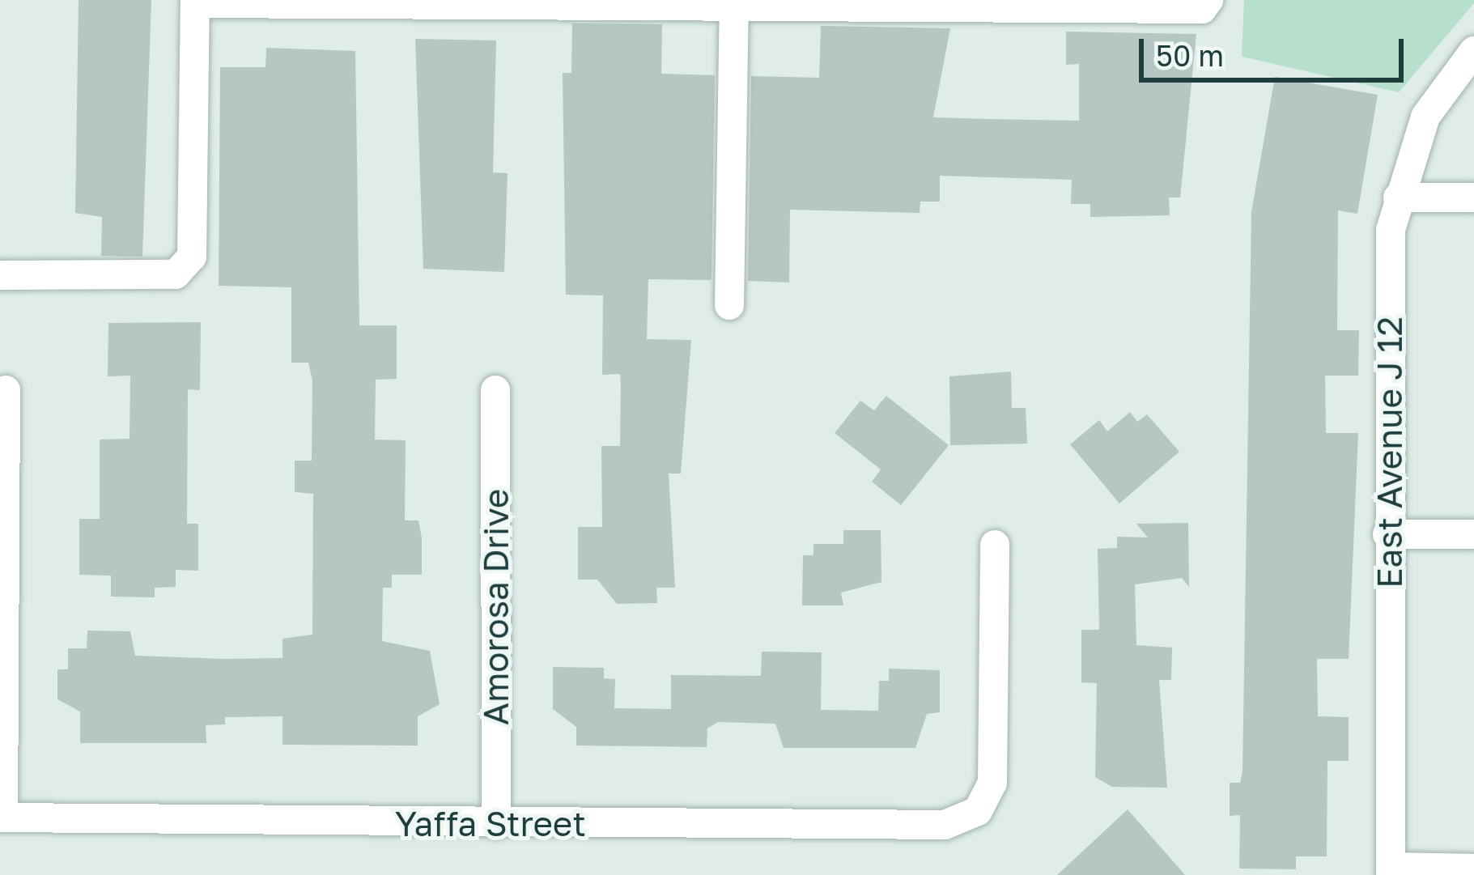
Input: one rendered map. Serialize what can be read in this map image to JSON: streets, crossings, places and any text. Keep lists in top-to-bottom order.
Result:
{
  "streets": {
    "street": ["East Avenue J 12", "Amorosa Drive", "Yaffa Street"]
  },
  "crossings": [
    ["Amorosa Drive", "Yaffa Street"]
  ],
  "scale_bar": "50 m"
}
